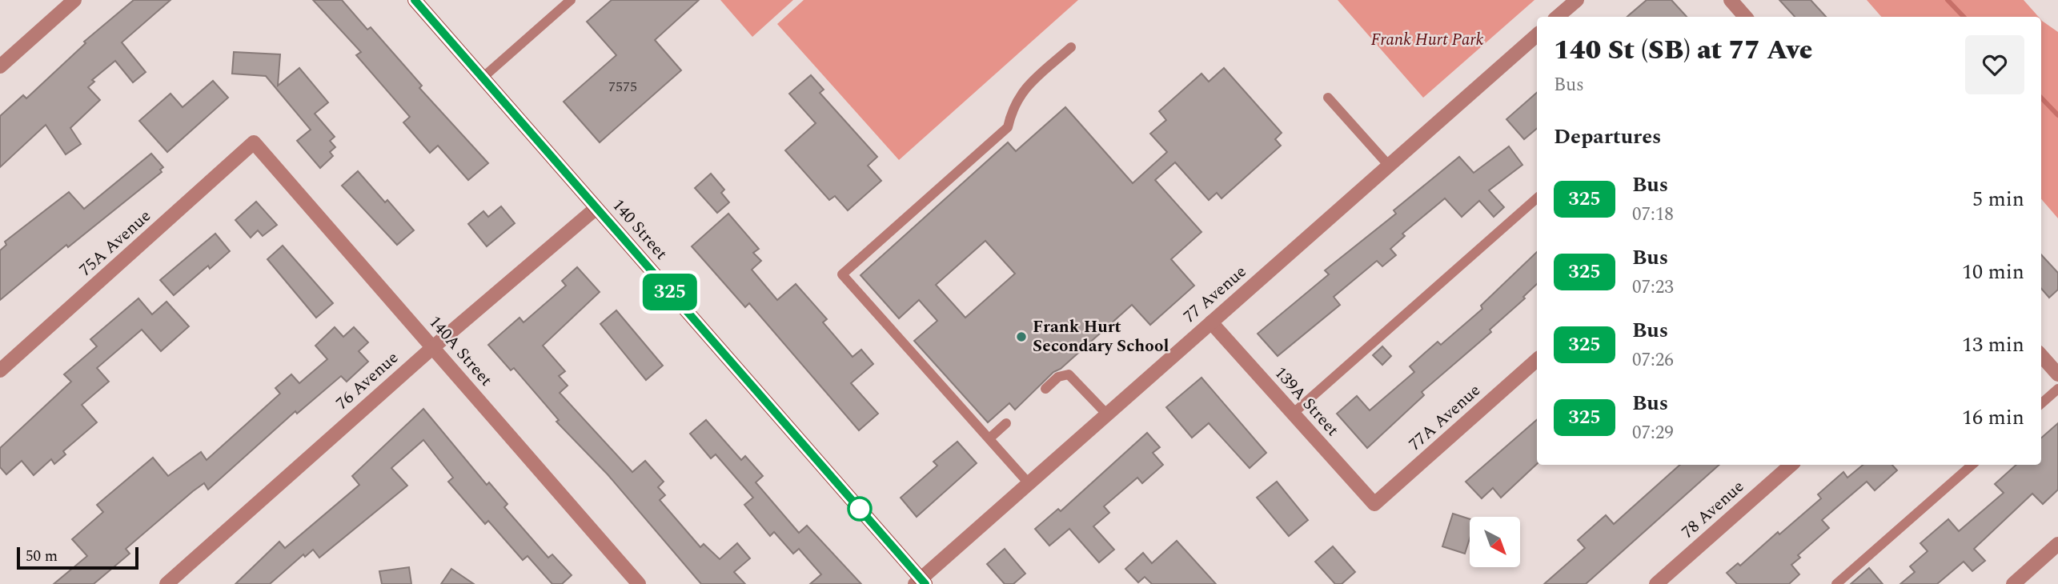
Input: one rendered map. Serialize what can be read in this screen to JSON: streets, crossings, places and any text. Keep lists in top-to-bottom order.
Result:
{
  "streets": {
    "main road": ["140 Street"],
    "street": [
      "75A Avenue",
      "77 Avenue",
      "140A Street",
      "76 Avenue",
      "139A Street",
      "77A Avenue",
      "78 Avenue"
    ]
  },
  "crossings": [
    ["140 Street", "77 Avenue"],
    ["140 Street", "76 Avenue"],
    ["75A Avenue", "140A Street"],
    ["77 Avenue", "139A Street"],
    ["140A Street", "76 Avenue"],
    ["139A Street", "77A Avenue"]
  ],
  "parks": ["Frank Hurt Park"],
  "places": ["Frank Hurt Secondary School"],
  "lines": ["bus line 325"],
  "house_numbers": ["7575"],
  "scale_bar": "50 m",
  "north": "bottom right",
  "page": {
    "on_map": "325",
    "heading": [
      ["140 St (SB) at 77 Ave", "Bus"],
      "Departures"
    ],
    "list": [
      {
        "mark": "325",
        "name": "Bus",
        "note": "07:18",
        "value": "5 min"
      },
      {
        "mark": "325",
        "name": "Bus",
        "note": "07:23",
        "value": "10 min"
      },
      {
        "mark": "325",
        "name": "Bus",
        "note": "07:26",
        "value": "13 min"
      },
      {
        "mark": "325",
        "name": "Bus",
        "note": "07:29",
        "value": "16 min"
      }
    ],
    "scale": "50 m"
  }
}
